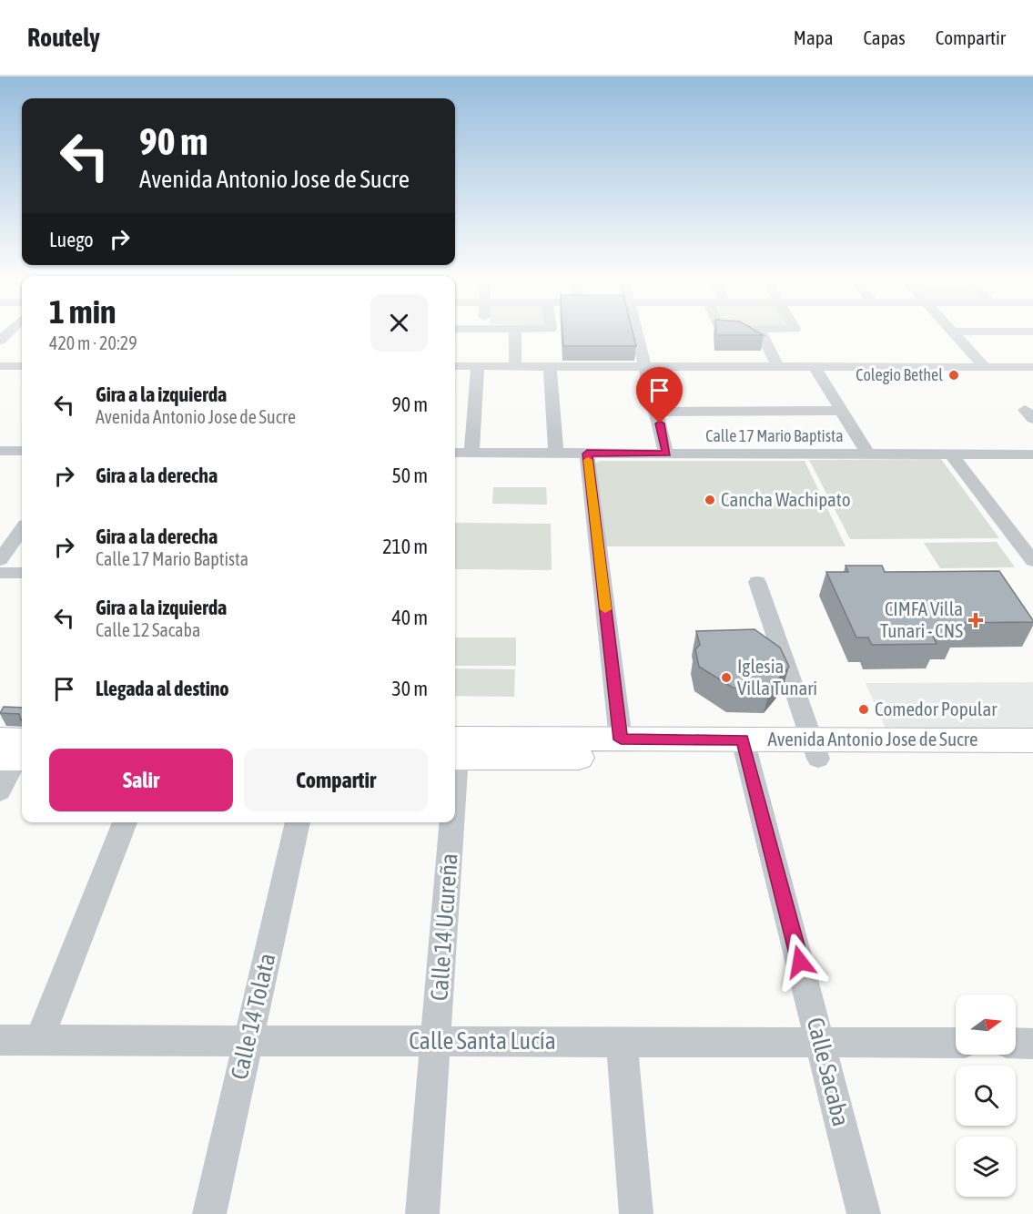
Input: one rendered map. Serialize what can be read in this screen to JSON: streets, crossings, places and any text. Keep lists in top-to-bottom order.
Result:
{
  "streets": {
    "main road": ["Avenida Antonio Jose de Sucre"],
    "street": [
      "Calle 17 Mario Baptista",
      "Calle 14 Ucureña",
      "Calle 14 Tolata",
      "Calle Santa Lucía",
      "Calle Sacaba"
    ]
  },
  "crossings": [
    ["Avenida Antonio Jose de Sucre", "Calle Sacaba"],
    ["Calle 14 Ucureña", "Calle Santa Lucía"],
    ["Calle 14 Tolata", "Calle Santa Lucía"],
    ["Calle Santa Lucía", "Calle Sacaba"]
  ],
  "places": {
    "other": [
      "Colegio Bethel",
      "Cancha Wachipato",
      "Iglesia Villa Tunari",
      "Comedor Popular"
    ],
    "health": ["CIMFA Villa Tunari - CNS"]
  },
  "north": "right",
  "page": {
    "header": "Routely",
    "nav": ["Mapa", "Capas", "Compartir"],
    "turn": ["90 m", "Avenida Antonio Jose de Sucre"],
    "then": "Luego",
    "heading": ["1 min", "420 m · 20:29"],
    "list": [
      {
        "name": "Gira a la izquierda",
        "note": "Avenida Antonio Jose de Sucre",
        "value": "90 m"
      },
      {
        "name": "Gira a la derecha",
        "value": "50 m"
      },
      {
        "name": "Gira a la derecha",
        "note": "Calle 17 Mario Baptista",
        "value": "210 m"
      },
      {
        "name": "Gira a la izquierda",
        "note": "Calle 12 Sacaba",
        "value": "40 m"
      },
      {
        "name": "Llegada al destino",
        "value": "30 m"
      }
    ],
    "buttons": ["Salir", "Compartir"]
  }
}
